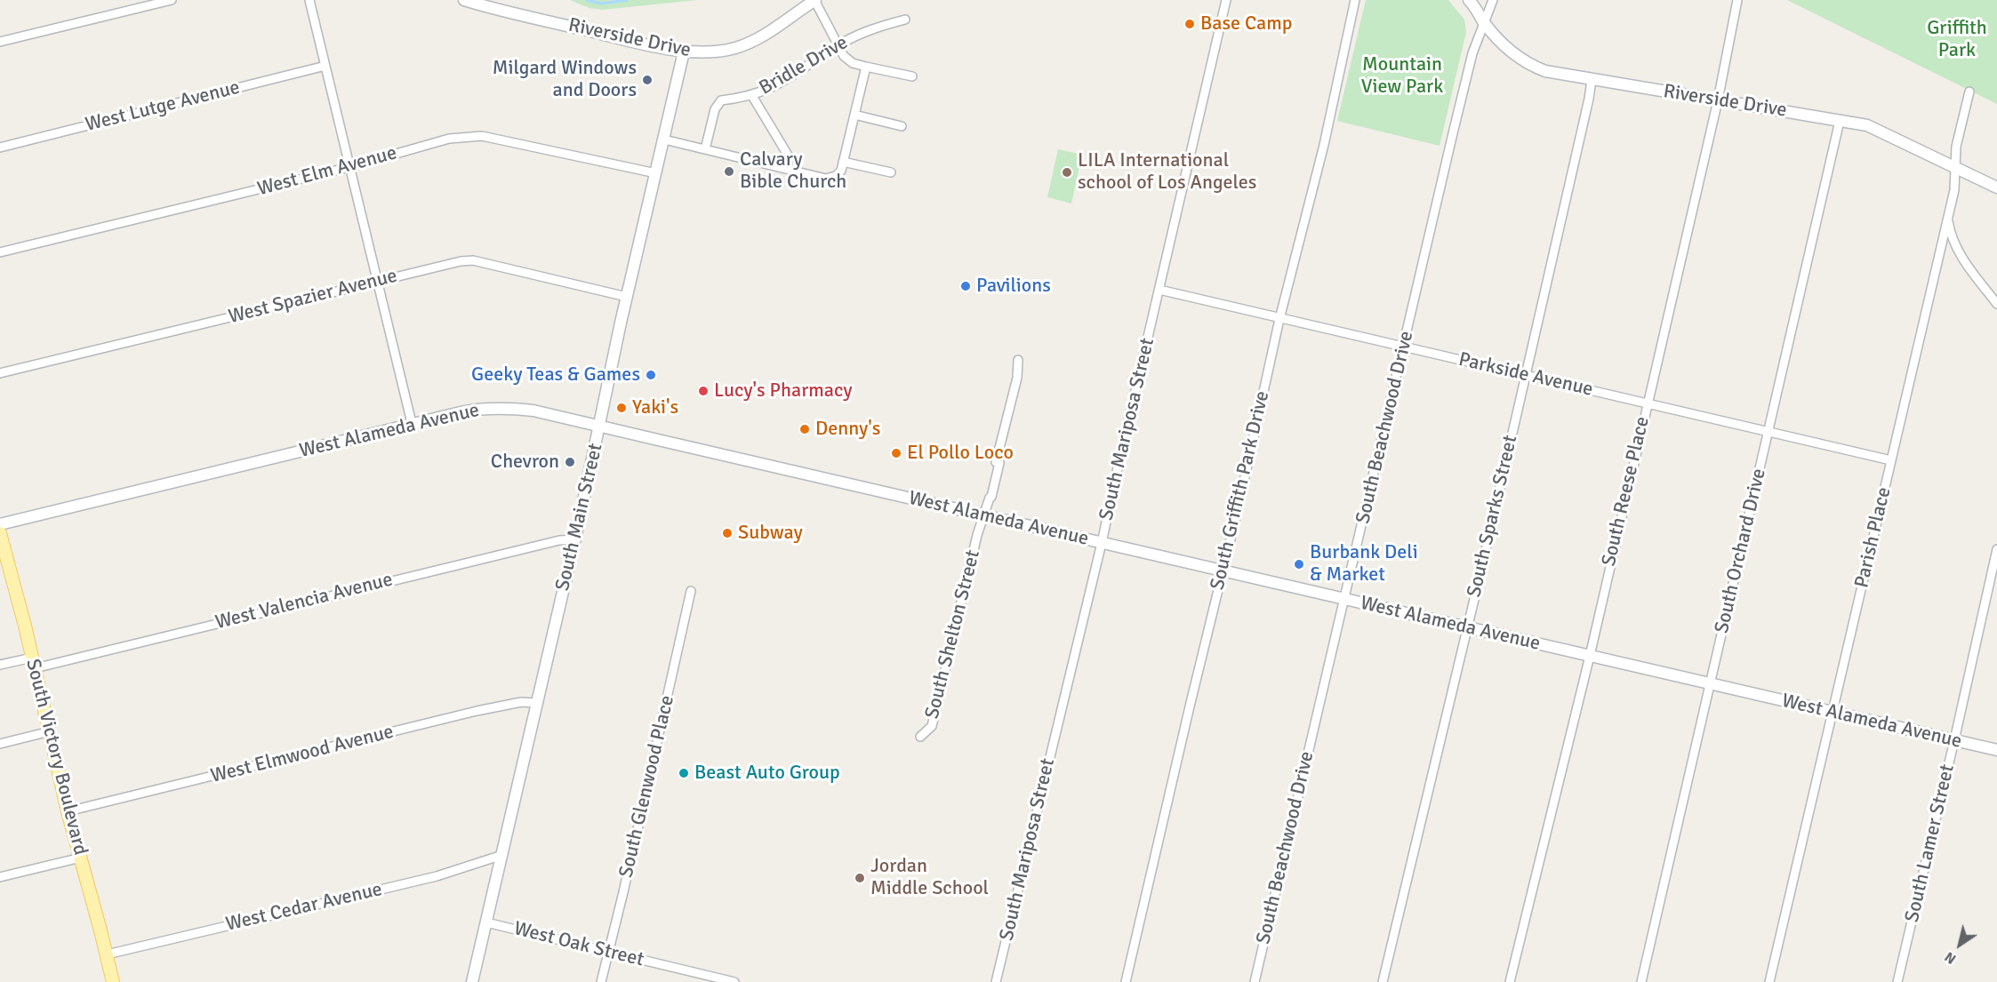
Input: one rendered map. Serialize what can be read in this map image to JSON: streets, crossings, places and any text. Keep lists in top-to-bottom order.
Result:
{
  "streets": {
    "main road": [
      "Riverside Drive",
      "West Alameda Avenue",
      "South Main Street",
      "South Victory Boulevard"
    ],
    "street": [
      "Bridle Drive",
      "West Lutge Avenue",
      "West Elm Avenue",
      "West Spazier Avenue",
      "Parkside Avenue",
      "South Beachwood Drive",
      "South Mariposa Street",
      "South Griffith Park Drive",
      "South Reese Place",
      "South Sparks Street",
      "Parish Place",
      "South Orchard Drive",
      "West Valencia Avenue",
      "South Shelton Street",
      "West Elmwood Avenue",
      "South Glenwood Place",
      "South Lamer Street",
      "West Cedar Avenue",
      "West Oak Street"
    ]
  },
  "crossings": [
    ["Riverside Drive", "South Beachwood Drive"],
    ["Riverside Drive", "South Reese Place"],
    ["Riverside Drive", "South Sparks Street"],
    ["Riverside Drive", "South Main Street"],
    ["Riverside Drive", "Parish Place"],
    ["Riverside Drive", "South Orchard Drive"],
    ["West Elm Avenue", "South Main Street"],
    ["West Spazier Avenue", "South Main Street"],
    ["Parkside Avenue", "South Beachwood Drive"],
    ["Parkside Avenue", "South Mariposa Street"],
    ["Parkside Avenue", "South Griffith Park Drive"],
    ["Parkside Avenue", "South Reese Place"],
    ["Parkside Avenue", "South Sparks Street"],
    ["Parkside Avenue", "Parish Place"],
    ["Parkside Avenue", "South Orchard Drive"],
    ["South Beachwood Drive", "West Alameda Avenue"],
    ["South Mariposa Street", "West Alameda Avenue"],
    ["West Alameda Avenue", "South Griffith Park Drive"],
    ["West Alameda Avenue", "South Reese Place"],
    ["West Alameda Avenue", "South Sparks Street"],
    ["West Alameda Avenue", "South Main Street"],
    ["West Alameda Avenue", "Parish Place"],
    ["West Alameda Avenue", "South Orchard Drive"],
    ["West Alameda Avenue", "South Shelton Street"],
    ["West Alameda Avenue", "South Lamer Street"],
    ["South Main Street", "West Valencia Avenue"],
    ["South Main Street", "West Elmwood Avenue"],
    ["South Main Street", "West Cedar Avenue"],
    ["South Main Street", "West Oak Street"],
    ["West Valencia Avenue", "South Victory Boulevard"],
    ["West Elmwood Avenue", "South Victory Boulevard"],
    ["South Victory Boulevard", "West Cedar Avenue"],
    ["South Glenwood Place", "West Oak Street"]
  ],
  "parks": ["Griffith Park", "Mountain View Park"],
  "places": [
    "Base Camp",
    "Milgard Windows and Doors",
    "Calvary Bible Church",
    "LILA International school of Los Angeles",
    "Pavilions",
    "Geeky Teas & Games",
    "Lucy's Pharmacy",
    "Yaki's",
    "Denny's",
    "El Pollo Loco",
    "Chevron",
    "Subway",
    "Burbank Deli & Market",
    "Beast Auto Group",
    "Jordan Middle School"
  ],
  "north": "bottom left"
}
